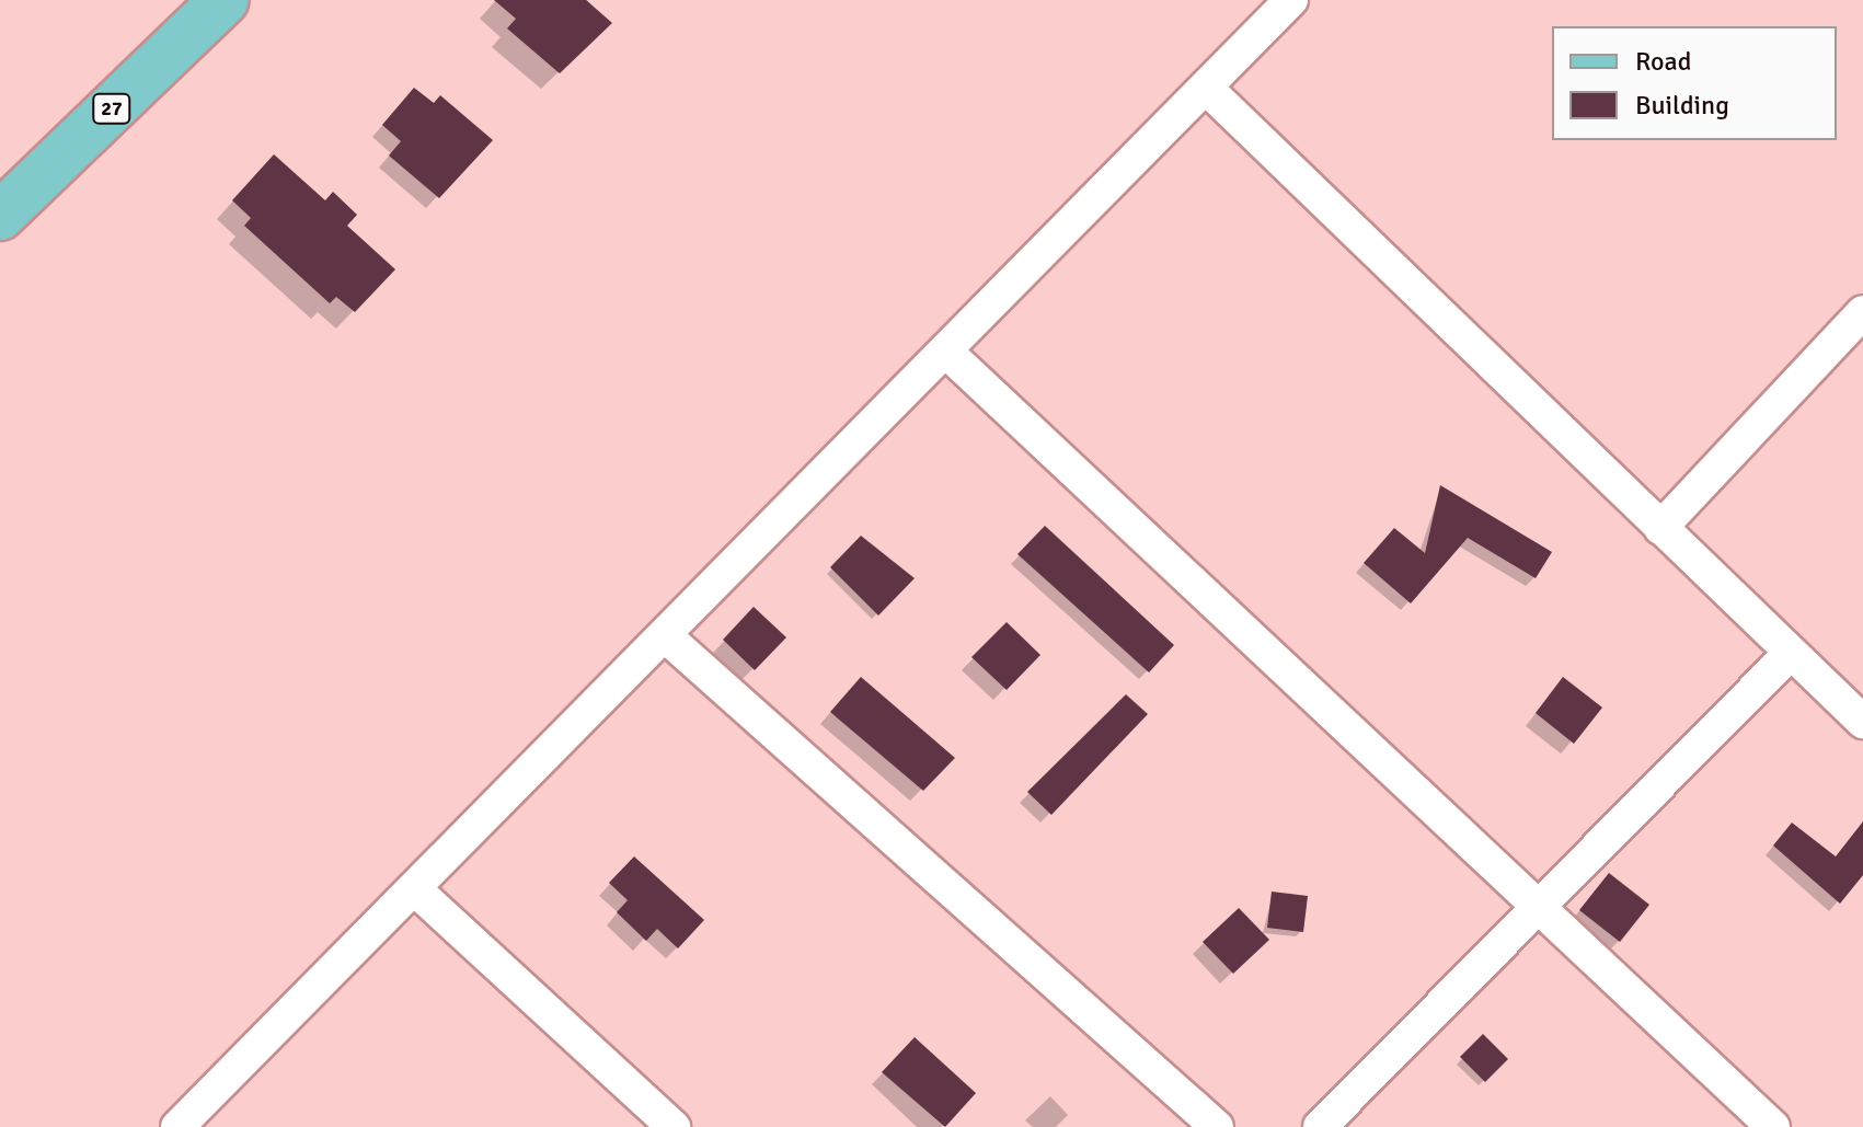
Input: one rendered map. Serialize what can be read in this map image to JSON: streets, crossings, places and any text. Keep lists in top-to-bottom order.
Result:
{
  "streets": {
    "main road": ["27"]
  },
  "legend": ["Road", "Building"]
}
